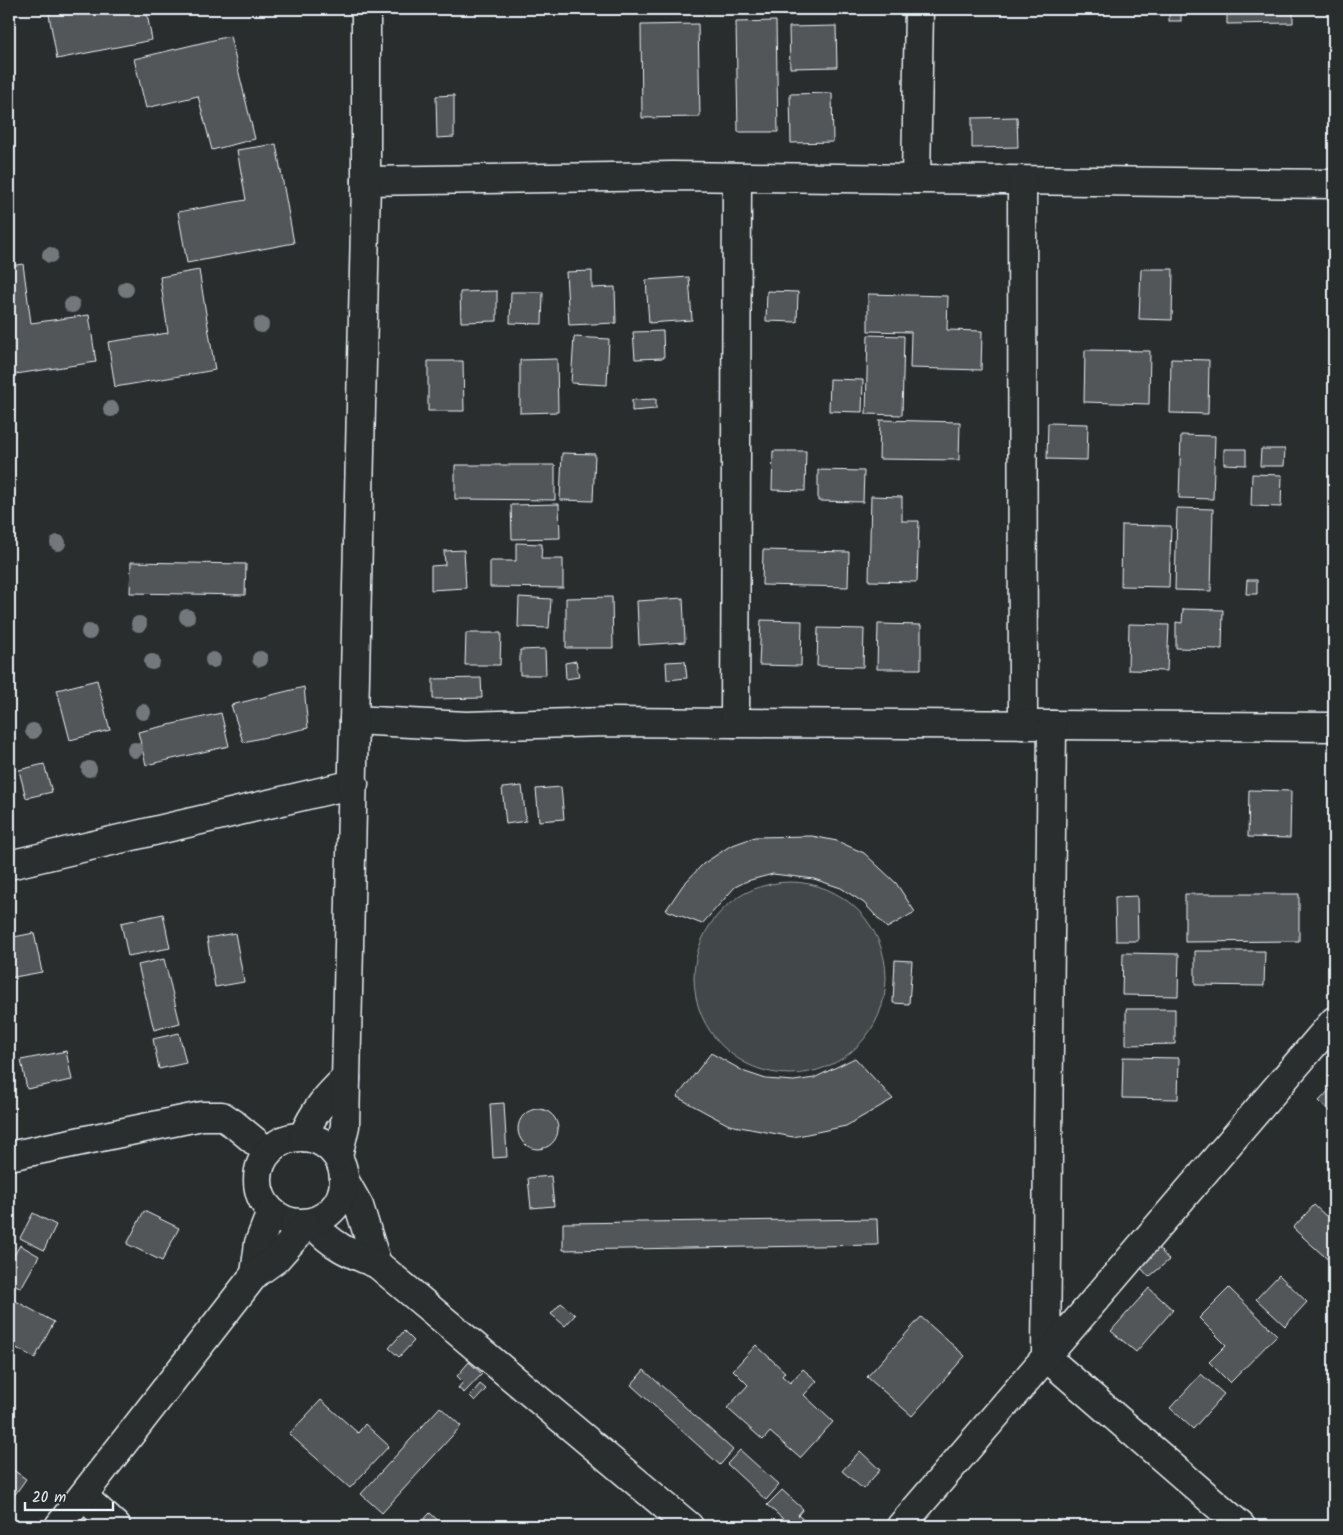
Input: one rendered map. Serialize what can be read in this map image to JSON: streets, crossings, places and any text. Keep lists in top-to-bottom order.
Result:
{
  "scale_bar": "20 m"
}
